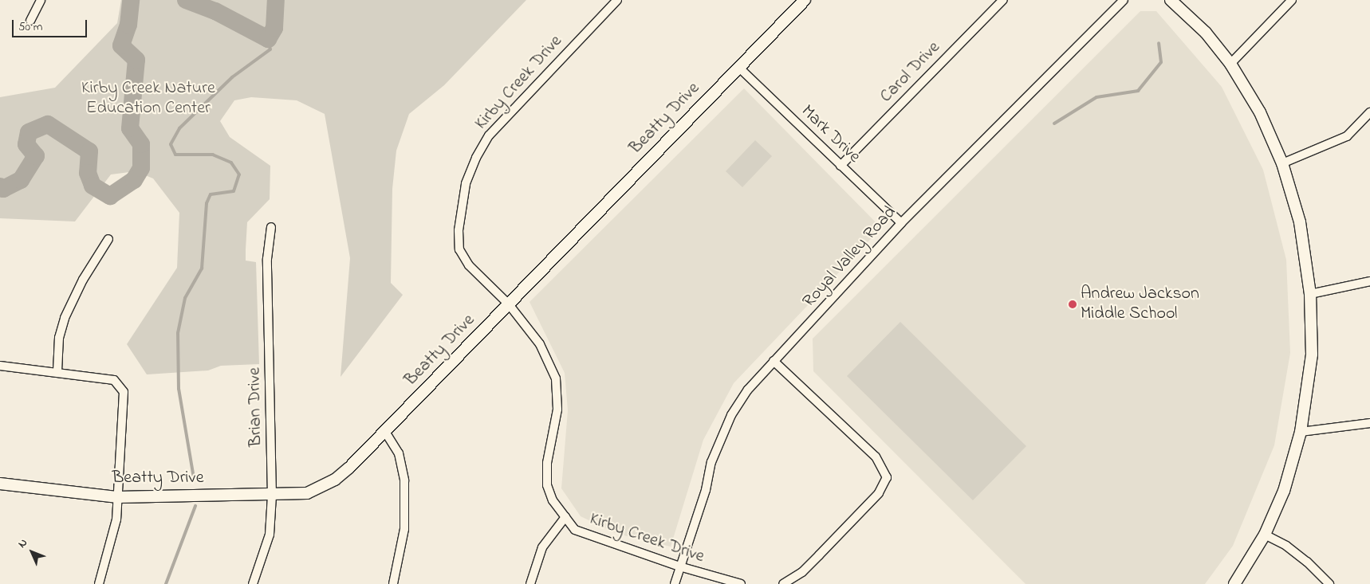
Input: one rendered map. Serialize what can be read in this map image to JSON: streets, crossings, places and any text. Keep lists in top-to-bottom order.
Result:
{
  "streets": {
    "street": [
      "Carol Drive",
      "Kirby Creek Drive",
      "Beatty Drive",
      "Mark Drive",
      "Royal Valley Road",
      "Brian Drive"
    ]
  },
  "crossings": [
    ["Carol Drive", "Mark Drive"],
    ["Kirby Creek Drive", "Beatty Drive"],
    ["Kirby Creek Drive", "Royal Valley Road"],
    ["Beatty Drive", "Mark Drive"],
    ["Beatty Drive", "Brian Drive"],
    ["Mark Drive", "Royal Valley Road"]
  ],
  "parks": ["Kirby Creek Nature Education Center"],
  "places": ["Andrew Jackson Middle School"],
  "scale_bar": "50 m",
  "north": "top left"
}
